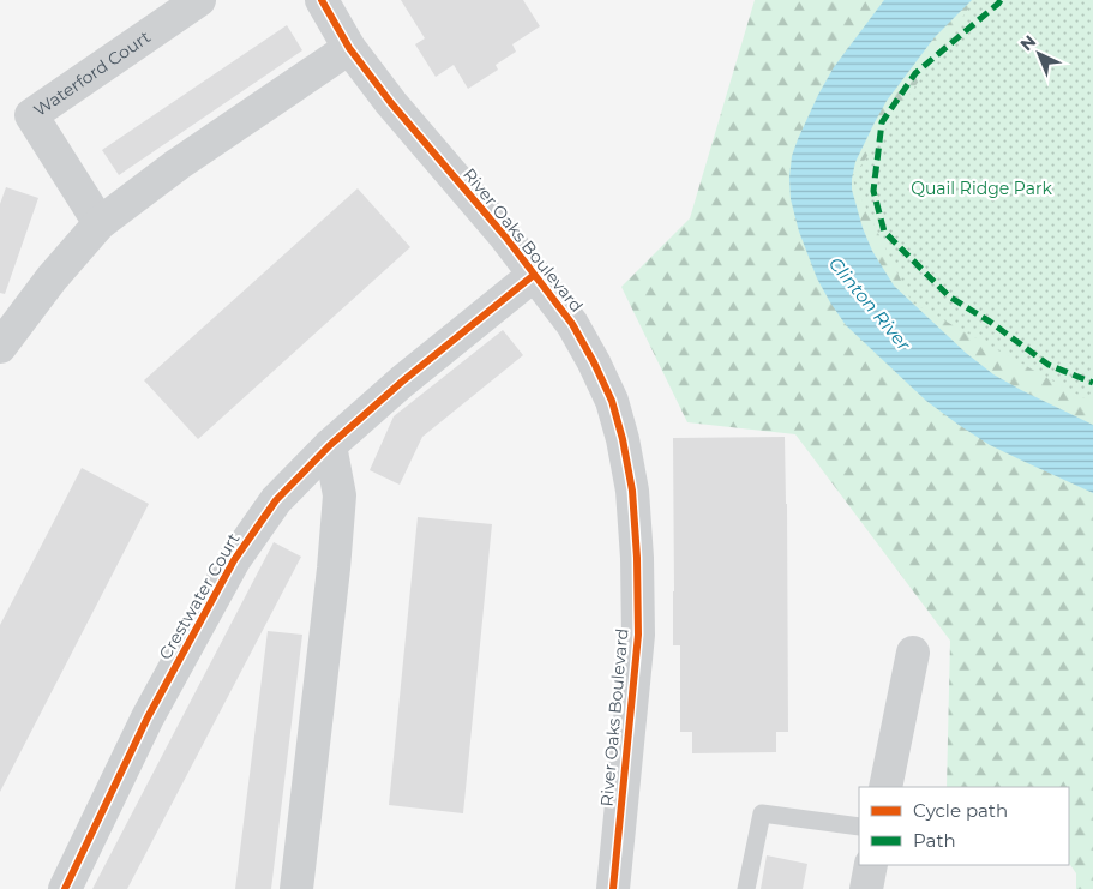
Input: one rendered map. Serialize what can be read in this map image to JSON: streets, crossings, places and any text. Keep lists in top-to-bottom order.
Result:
{
  "streets": {
    "street": ["Waterford Court", "River Oaks Boulevard", "Crestwater Court"]
  },
  "crossings": [
    ["River Oaks Boulevard", "Crestwater Court"]
  ],
  "water": ["Clinton River"],
  "parks": ["Quail Ridge Park"],
  "legend": ["Cycle path", "Path"],
  "north": "top left"
}
